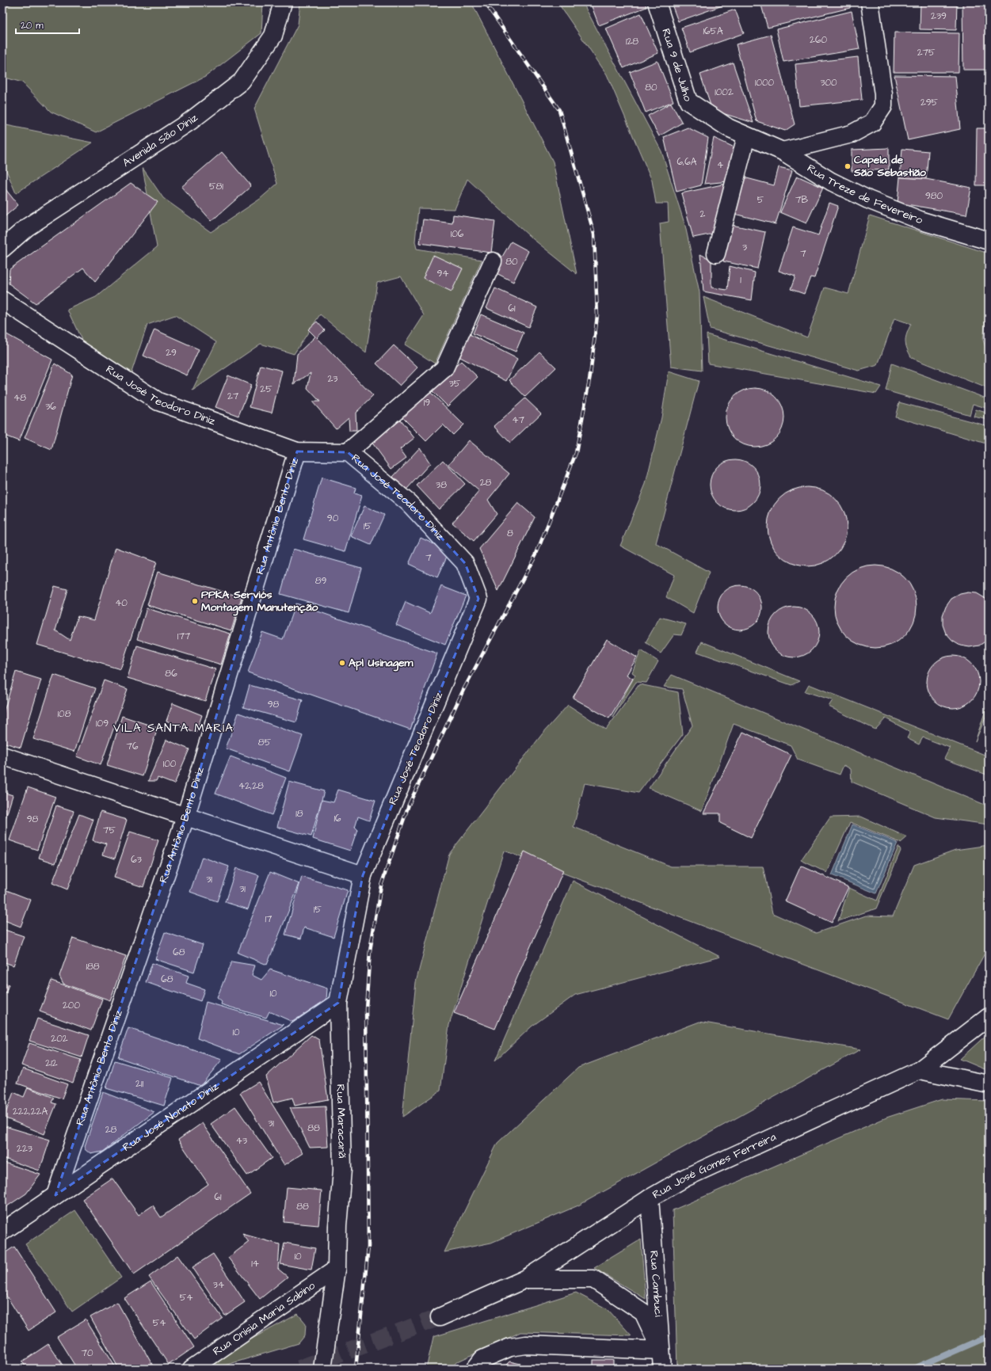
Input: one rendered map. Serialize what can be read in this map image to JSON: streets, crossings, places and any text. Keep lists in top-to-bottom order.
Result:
{
  "streets": {
    "street": [
      "Rua 9 de Julho",
      "Avenida São Diniz",
      "Rua Treze de Fevereiro",
      "Rua José Teodoro Diniz",
      "Rua Antônio Bento Diniz",
      "Rua José Nonato Diniz",
      "Rua Maracanã",
      "Rua José Gomes Ferreira",
      "Rua Cambuci",
      "Rua Onísia Maria Sabino"
    ]
  },
  "crossings": [
    ["Rua 9 de Julho", "Rua Treze de Fevereiro"],
    ["Rua José Teodoro Diniz", "Rua Antônio Bento Diniz"],
    ["Rua José Teodoro Diniz", "Rua Maracanã"],
    ["Rua Antônio Bento Diniz", "Rua José Nonato Diniz"],
    ["Rua José Nonato Diniz", "Rua Maracanã"],
    ["Rua Maracanã", "Rua Onísia Maria Sabino"],
    ["Rua José Gomes Ferreira", "Rua Cambuci"]
  ],
  "districts": ["VILA SANTA MARIA"],
  "places": ["Capela de São Sebastião", "PPKA Serviós Montagem Manutenção", "Apl Usinagem"],
  "house_numbers": [
    "239",
    "165A",
    "260",
    "128",
    "275",
    "1000",
    "300",
    "80",
    "1002",
    "295",
    "6,6A",
    "4",
    "581",
    "980",
    "5",
    "7B",
    "2",
    "106",
    "3",
    "7",
    "80",
    "94",
    "1",
    "61",
    "29",
    "23",
    "35",
    "25",
    "27",
    "48",
    "19",
    "36",
    "47",
    "28",
    "38",
    "90",
    "15",
    "8",
    "7",
    "89",
    "40",
    "177",
    "86",
    "98",
    "108",
    "109",
    "85",
    "76",
    "100",
    "42,28",
    "18",
    "16",
    "98",
    "75",
    "63",
    "31",
    "31",
    "15",
    "17",
    "68",
    "188",
    "68",
    "10",
    "200",
    "10",
    "202",
    "212",
    "211",
    "222,22A",
    "31",
    "88",
    "28",
    "43",
    "223",
    "61",
    "88",
    "10",
    "14",
    "34",
    "54",
    "54",
    "70"
  ],
  "scale_bar": "20 m"
}
